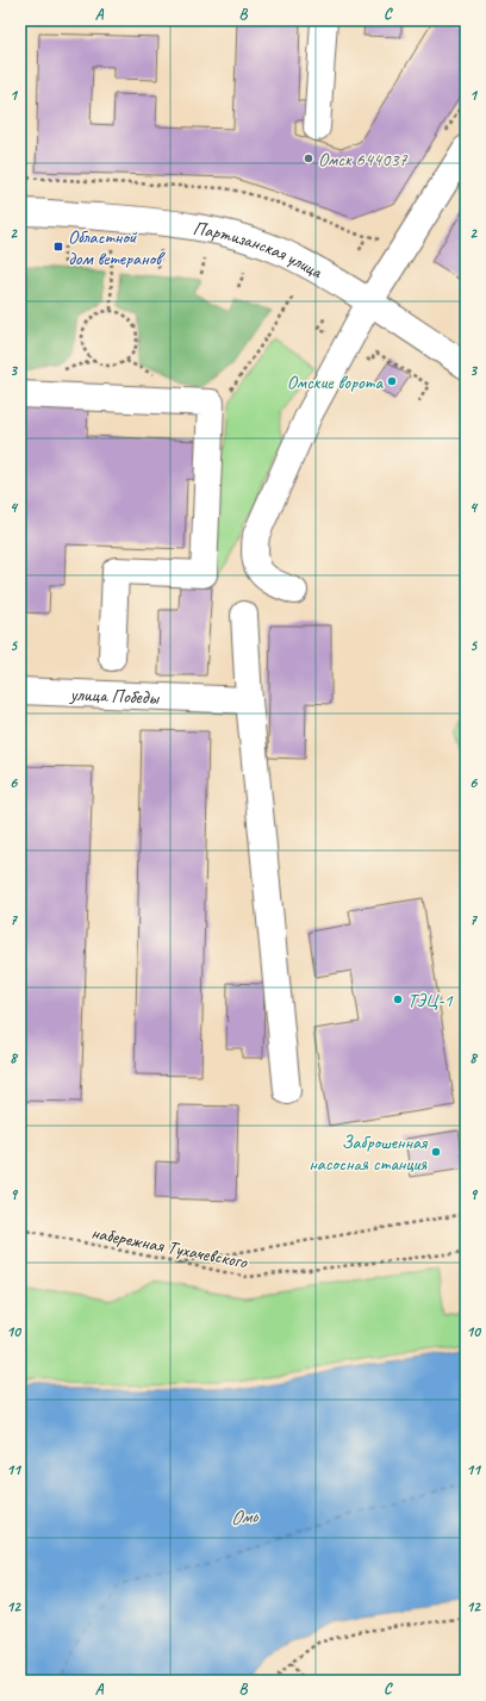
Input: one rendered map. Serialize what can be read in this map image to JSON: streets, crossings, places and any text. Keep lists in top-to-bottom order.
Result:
{
  "streets": {
    "street": ["Партизанская улица", "улица Победы"],
    "path": ["набережная Тухачевского"]
  },
  "water": ["Омь"],
  "places": {
    "other": [
      "Омск 644037",
      "Омские ворота",
      "ТЭЦ-1",
      "Заброшенная насосная станция"
    ],
    "transit": ["Областной дом ветеранов"]
  },
  "grid": {
    "columns": ["A", "B", "C"],
    "rows": [
      "1",
      "2",
      "3",
      "4",
      "5",
      "6",
      "7",
      "8",
      "9",
      "10",
      "11",
      "12"
    ]
  }
}
